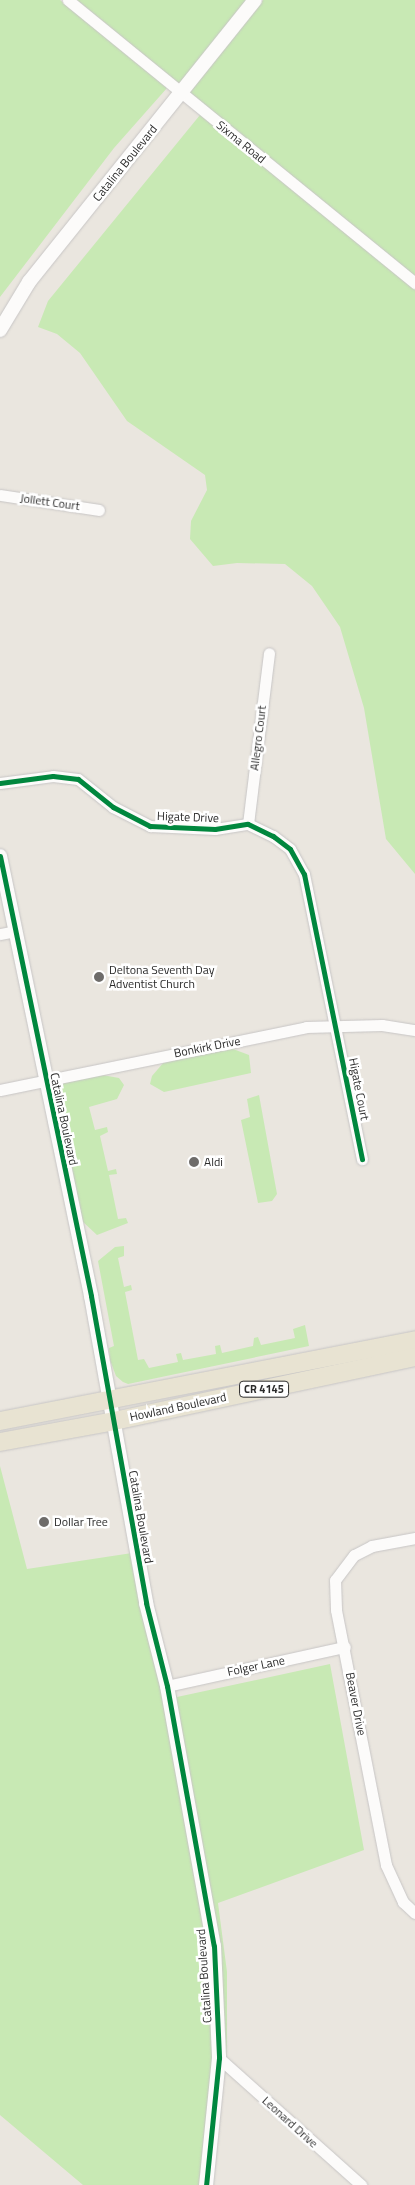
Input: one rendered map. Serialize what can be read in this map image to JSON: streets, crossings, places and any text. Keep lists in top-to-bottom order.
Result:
{
  "streets": {
    "main road": ["CR 4145", "Howland Boulevard"],
    "street": [
      "Sixma Road",
      "Catalina Boulevard",
      "Jollett Court",
      "Allegro Court",
      "Higate Drive",
      "Bonkirk Drive",
      "Higate Court",
      "Folger Lane",
      "Beaver Drive",
      "Leonard Drive"
    ]
  },
  "crossings": [
    ["Sixma Road", "Catalina Boulevard"],
    ["Catalina Boulevard", "Bonkirk Drive"],
    ["Catalina Boulevard", "Howland Boulevard"],
    ["Catalina Boulevard", "Folger Lane"],
    ["Catalina Boulevard", "Leonard Drive"],
    ["Allegro Court", "Higate Drive"],
    ["Bonkirk Drive", "Higate Court"],
    ["Folger Lane", "Beaver Drive"]
  ],
  "places": ["Deltona Seventh Day Adventist Church", "Aldi", "Dollar Tree"]
}
